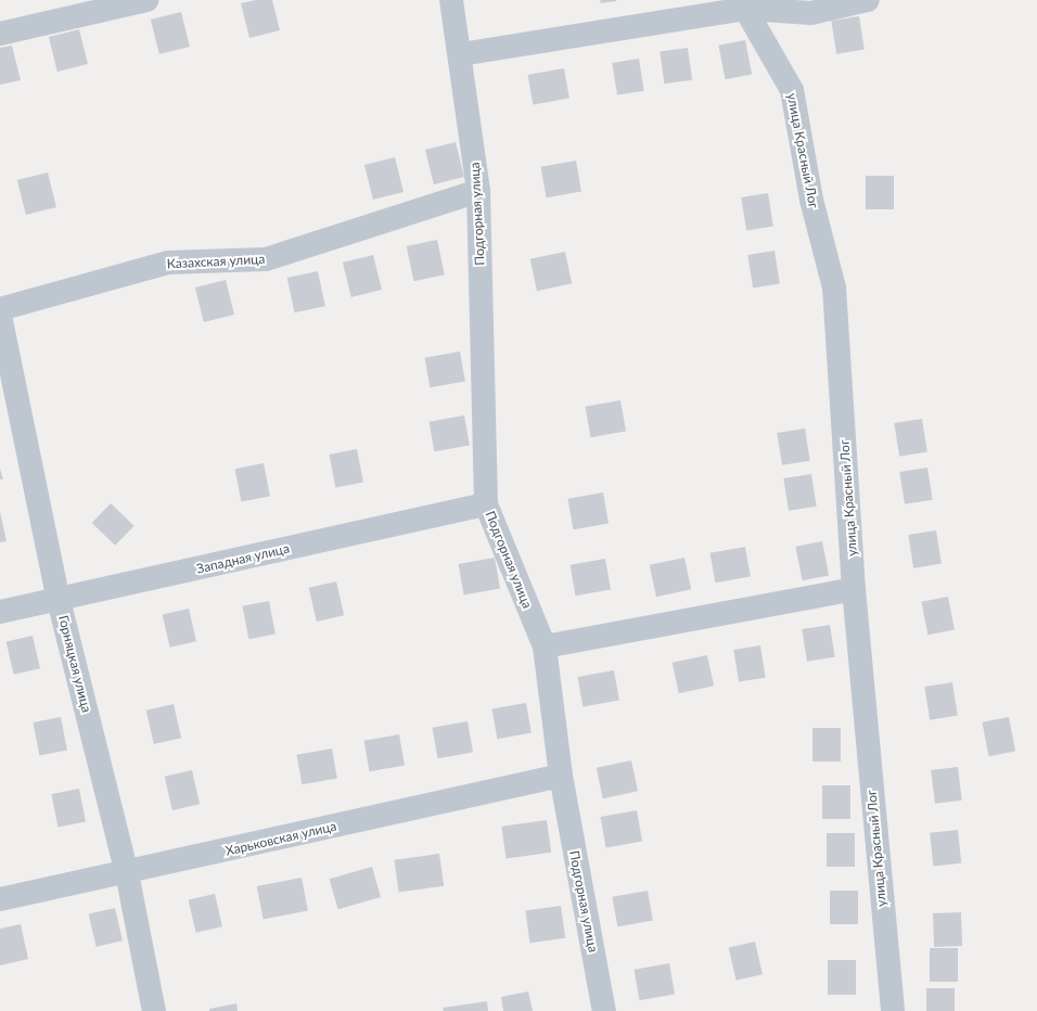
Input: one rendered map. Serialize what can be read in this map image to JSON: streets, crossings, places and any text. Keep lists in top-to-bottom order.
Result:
{
  "streets": {
    "street": [
      "улица Красный Лог",
      "Подгорная улица",
      "Казахская улица",
      "Западная улица",
      "Горняцкая улица",
      "Харьковская улица"
    ]
  },
  "crossings": [
    ["Подгорная улица", "Казахская улица"],
    ["Подгорная улица", "Западная улица"],
    ["Подгорная улица", "Харьковская улица"],
    ["Западная улица", "Горняцкая улица"],
    ["Горняцкая улица", "Харьковская улица"]
  ]
}
